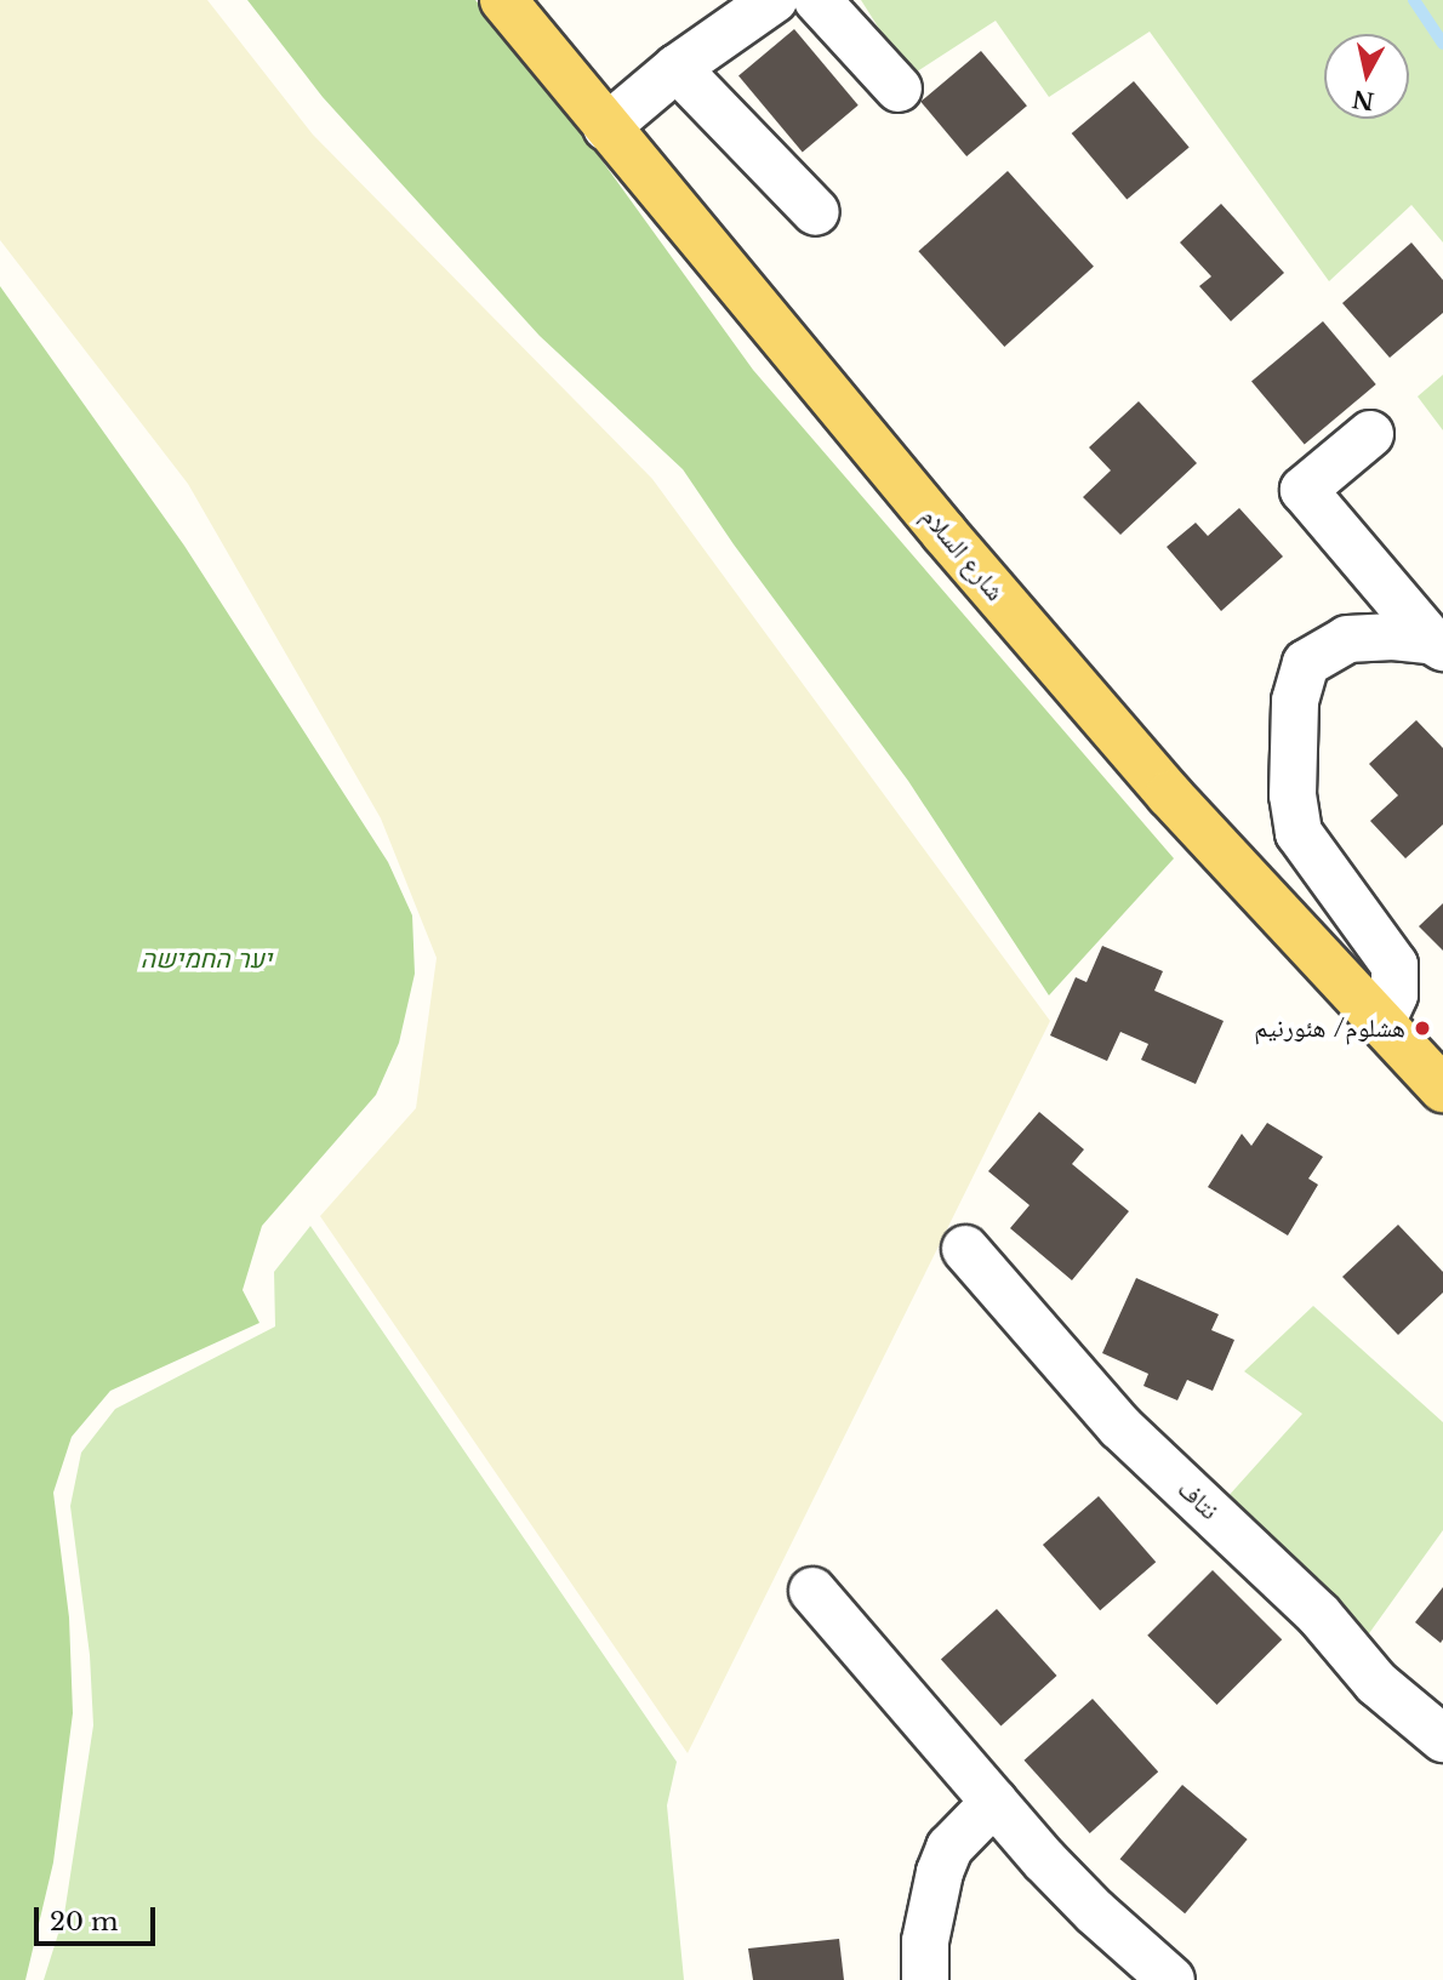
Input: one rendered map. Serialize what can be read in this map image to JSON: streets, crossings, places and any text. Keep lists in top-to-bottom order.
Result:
{
  "streets": {
    "main road": ["شارع السلام"],
    "street": ["نتاف"]
  },
  "parks": ["יער החמישה"],
  "places": ["هشلوم/ هئورنيم"],
  "scale_bar": "20 m",
  "north": "bottom"
}
